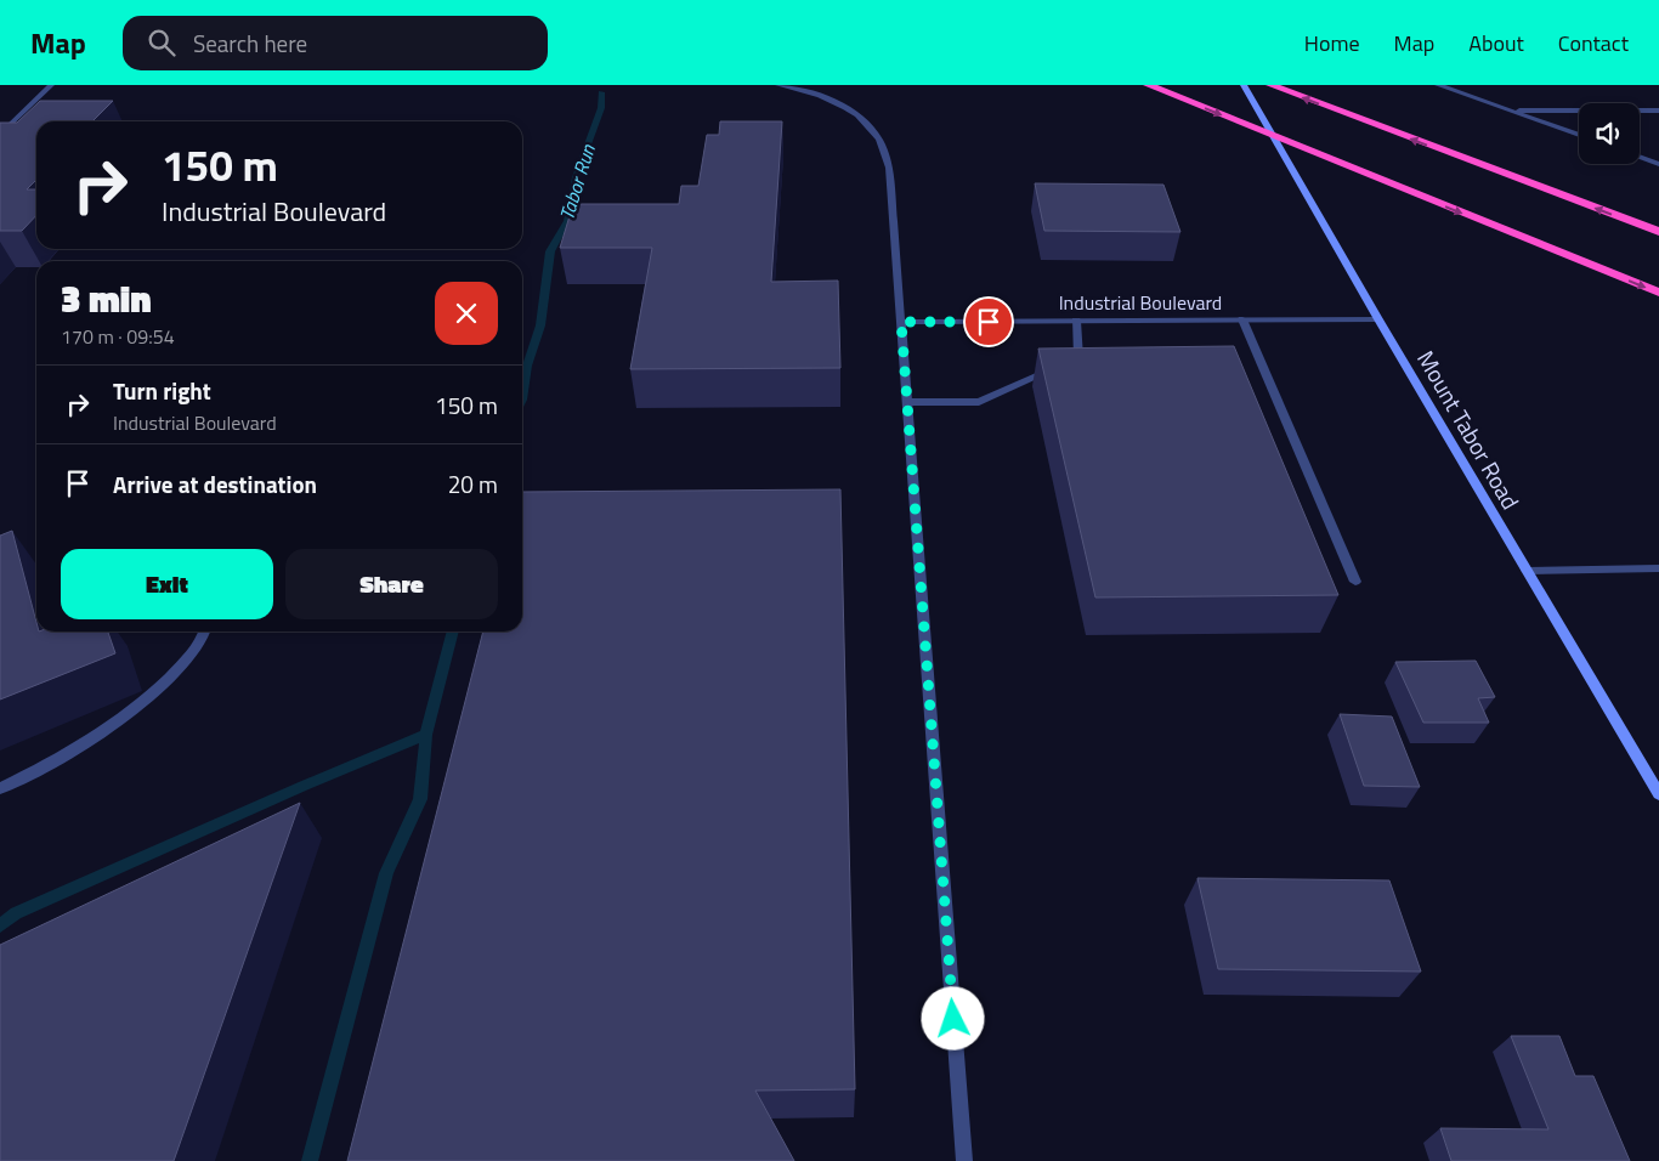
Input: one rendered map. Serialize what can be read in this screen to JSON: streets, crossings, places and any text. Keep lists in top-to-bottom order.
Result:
{
  "streets": {
    "street": ["Industrial Boulevard", "Mount Tabor Road"]
  },
  "crossings": [
    ["Industrial Boulevard", "Mount Tabor Road"]
  ],
  "water": ["Tabor Run"],
  "page": {
    "header": "Map",
    "search": "Search here",
    "nav": [
      "Home",
      "Map",
      "About",
      "Contact"
    ],
    "turn": ["150 m", "Industrial Boulevard"],
    "heading": ["3 min", "170 m · 09:54"],
    "list": [
      {
        "name": "Turn right",
        "note": "Industrial Boulevard",
        "value": "150 m"
      },
      {
        "name": "Arrive at destination",
        "value": "20 m"
      }
    ],
    "buttons": ["Exit", "Share"]
  }
}
